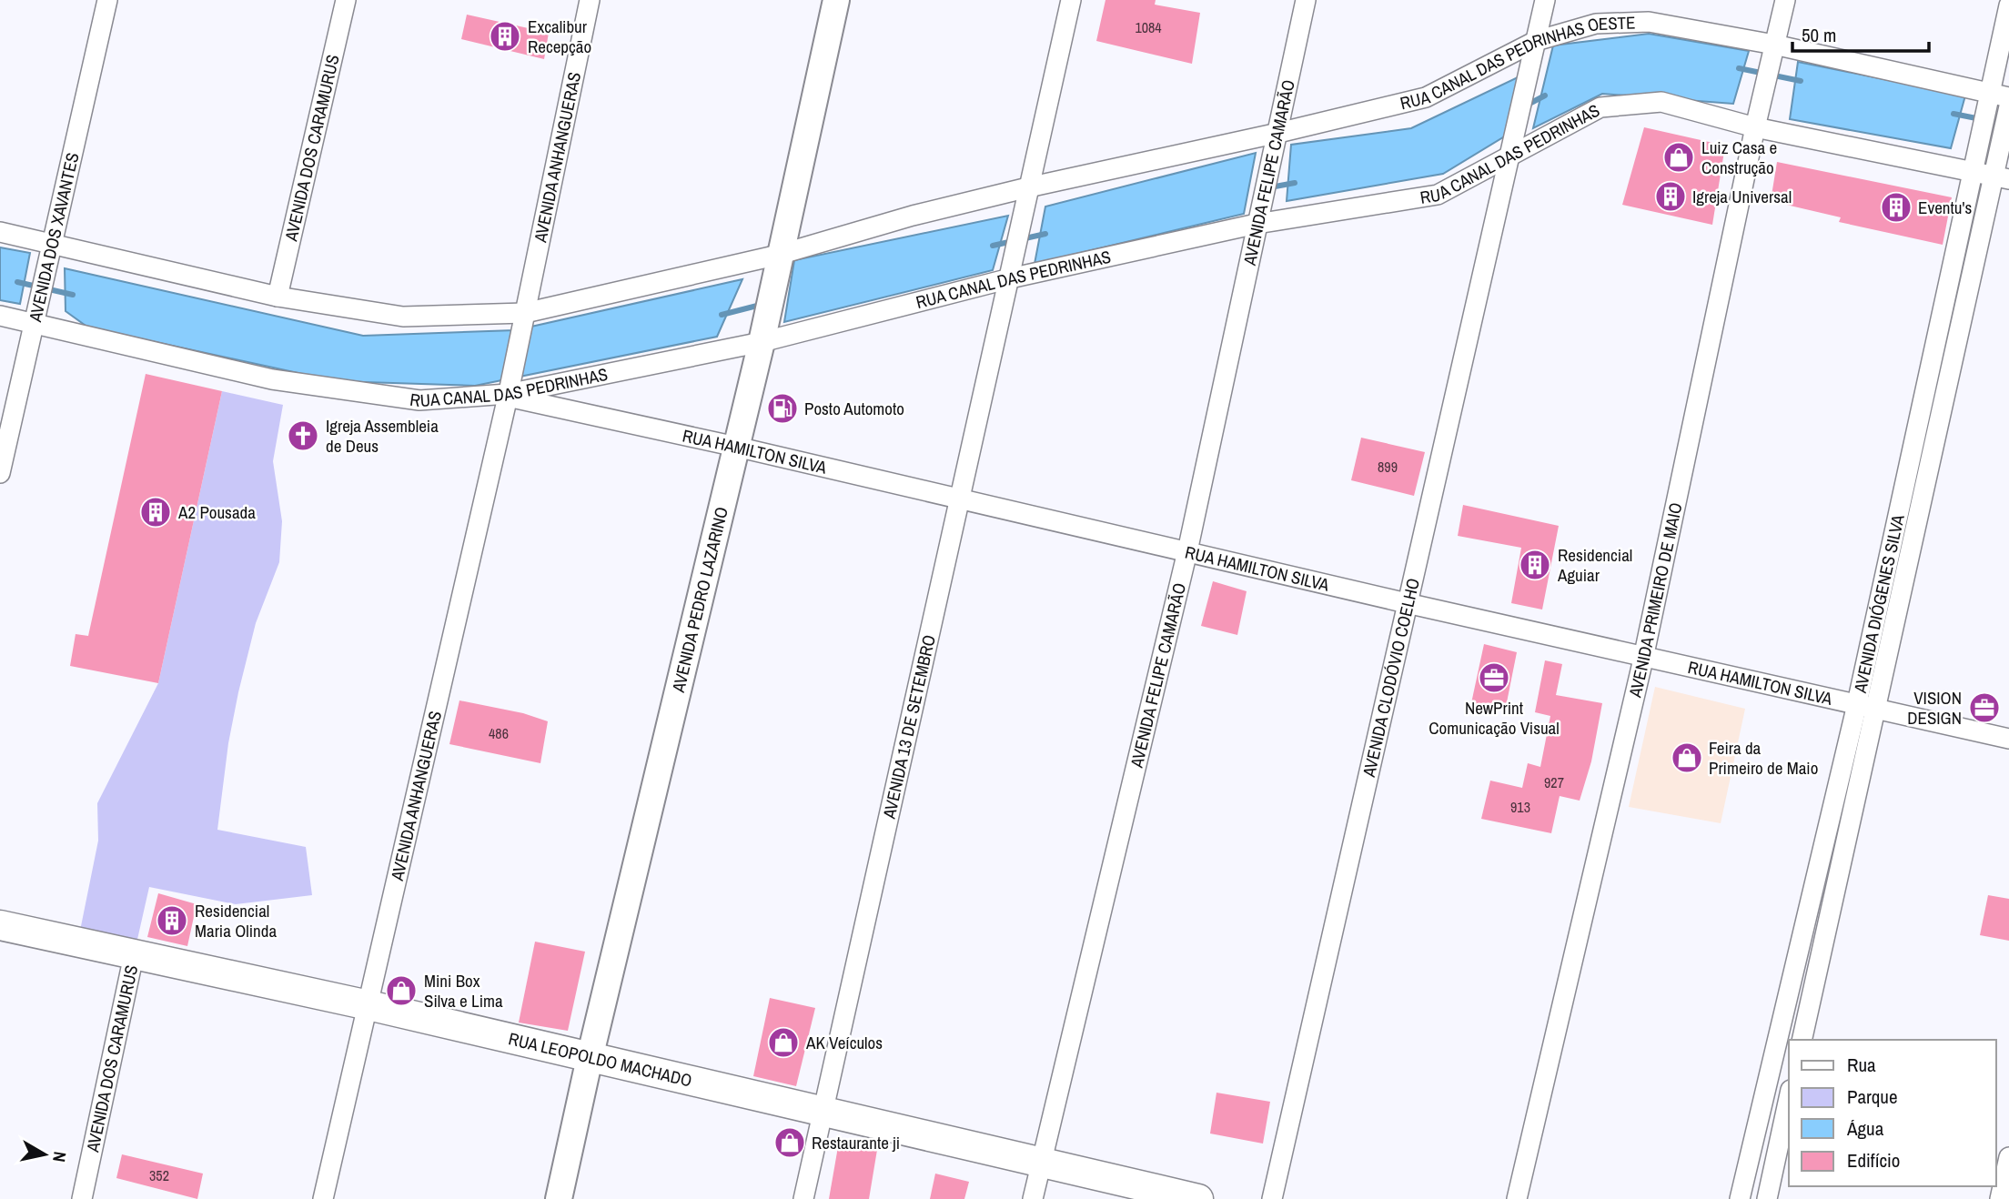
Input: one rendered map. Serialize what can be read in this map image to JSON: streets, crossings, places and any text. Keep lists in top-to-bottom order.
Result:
{
  "streets": {
    "main road": ["AVENIDA PEDRO LAZARINO", "RUA LEOPOLDO MACHADO"],
    "street": [
      "RUA CANAL DAS PEDRINHAS OESTE",
      "AVENIDA DOS CARAMURUS",
      "RUA CANAL DAS PEDRINHAS",
      "AVENIDA ANHANGUERAS",
      "AVENIDA FELIPE CAMARÃO",
      "AVENIDA DOS XAVANTES",
      "RUA HAMILTON SILVA",
      "AVENIDA PRIMEIRO DE MAIO",
      "AVENIDA DIÓGENES SILVA",
      "AVENIDA CLODÓVIO COELHO",
      "AVENIDA 13 DE SETEMBRO"
    ]
  },
  "crossings": [
    ["RUA CANAL DAS PEDRINHAS OESTE", "AVENIDA FELIPE CAMARÃO"],
    ["RUA CANAL DAS PEDRINHAS OESTE", "AVENIDA PRIMEIRO DE MAIO"],
    ["RUA CANAL DAS PEDRINHAS OESTE", "AVENIDA DIÓGENES SILVA"],
    ["RUA CANAL DAS PEDRINHAS OESTE", "AVENIDA CLODÓVIO COELHO"],
    ["RUA CANAL DAS PEDRINHAS OESTE", "AVENIDA 13 DE SETEMBRO"],
    ["AVENIDA DOS CARAMURUS", "RUA LEOPOLDO MACHADO"],
    ["RUA CANAL DAS PEDRINHAS", "AVENIDA ANHANGUERAS"],
    ["RUA CANAL DAS PEDRINHAS", "AVENIDA FELIPE CAMARÃO"],
    ["RUA CANAL DAS PEDRINHAS", "AVENIDA DOS XAVANTES"],
    ["RUA CANAL DAS PEDRINHAS", "RUA HAMILTON SILVA"],
    ["RUA CANAL DAS PEDRINHAS", "AVENIDA PEDRO LAZARINO"],
    ["RUA CANAL DAS PEDRINHAS", "AVENIDA PRIMEIRO DE MAIO"],
    ["RUA CANAL DAS PEDRINHAS", "AVENIDA DIÓGENES SILVA"],
    ["RUA CANAL DAS PEDRINHAS", "AVENIDA CLODÓVIO COELHO"],
    ["RUA CANAL DAS PEDRINHAS", "AVENIDA 13 DE SETEMBRO"],
    ["AVENIDA ANHANGUERAS", "RUA HAMILTON SILVA"],
    ["AVENIDA ANHANGUERAS", "RUA LEOPOLDO MACHADO"],
    ["AVENIDA FELIPE CAMARÃO", "RUA HAMILTON SILVA"],
    ["AVENIDA FELIPE CAMARÃO", "RUA LEOPOLDO MACHADO"],
    ["RUA HAMILTON SILVA", "AVENIDA PEDRO LAZARINO"],
    ["RUA HAMILTON SILVA", "AVENIDA PRIMEIRO DE MAIO"],
    ["RUA HAMILTON SILVA", "AVENIDA DIÓGENES SILVA"],
    ["RUA HAMILTON SILVA", "AVENIDA CLODÓVIO COELHO"],
    ["RUA HAMILTON SILVA", "AVENIDA 13 DE SETEMBRO"],
    ["AVENIDA PEDRO LAZARINO", "RUA LEOPOLDO MACHADO"],
    ["AVENIDA 13 DE SETEMBRO", "RUA LEOPOLDO MACHADO"]
  ],
  "places": {
    "building": [
      "Excalibur Recepção",
      "Igreja Universal",
      "Eventu's",
      "A2 Pousada",
      "Residencial Aguiar",
      "Residencial Maria Olinda"
    ],
    "shop": [
      "Luiz Casa e Construção",
      "Feira da Primeiro de Maio",
      "Mini Box Silva e Lima",
      "AK Veículos",
      "Restaurante ji"
    ],
    "fuel station": ["Posto Automoto"],
    "church": ["Igreja Assembleia de Deus"],
    "office": ["NewPrint Comunicação Visual", "VISION DESIGN"]
  },
  "house_numbers": [
    "1084",
    "899",
    "486",
    "927",
    "913",
    "352"
  ],
  "legend": [
    "Rua",
    "Parque",
    "Água",
    "Edifício"
  ],
  "scale_bar": "50 m",
  "north": "right"
}
